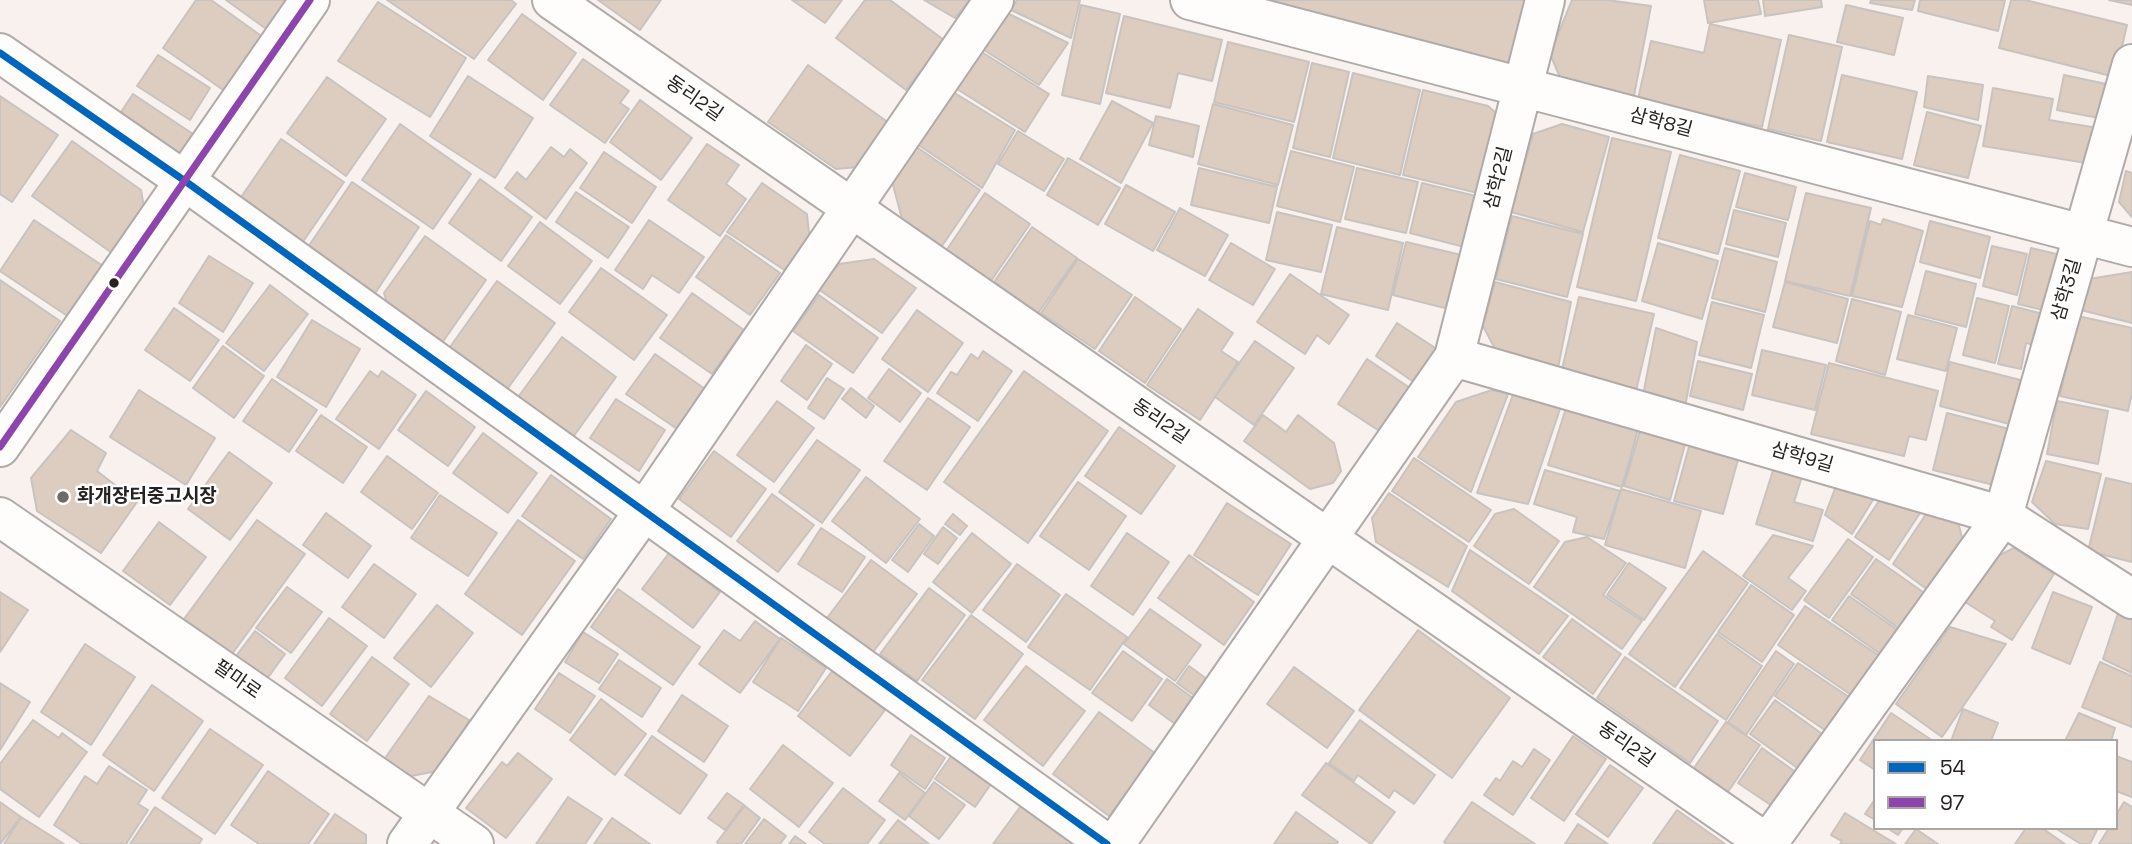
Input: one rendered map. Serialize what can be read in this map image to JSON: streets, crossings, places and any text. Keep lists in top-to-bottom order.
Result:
{
  "streets": {
    "street": [
      "동리2길",
      "삼학8길",
      "삼학2길",
      "삼학3길",
      "삼학9길",
      "팔마로"
    ]
  },
  "crossings": [
    ["동리2길", "삼학3길"],
    ["삼학8길", "삼학2길"],
    ["삼학8길", "삼학3길"],
    ["삼학2길", "삼학9길"],
    ["삼학3길", "삼학9길"]
  ],
  "places": ["화개장터중고시장"],
  "lines": ["transit line 97", "transit line 54"],
  "legend": ["54", "97"]
}
